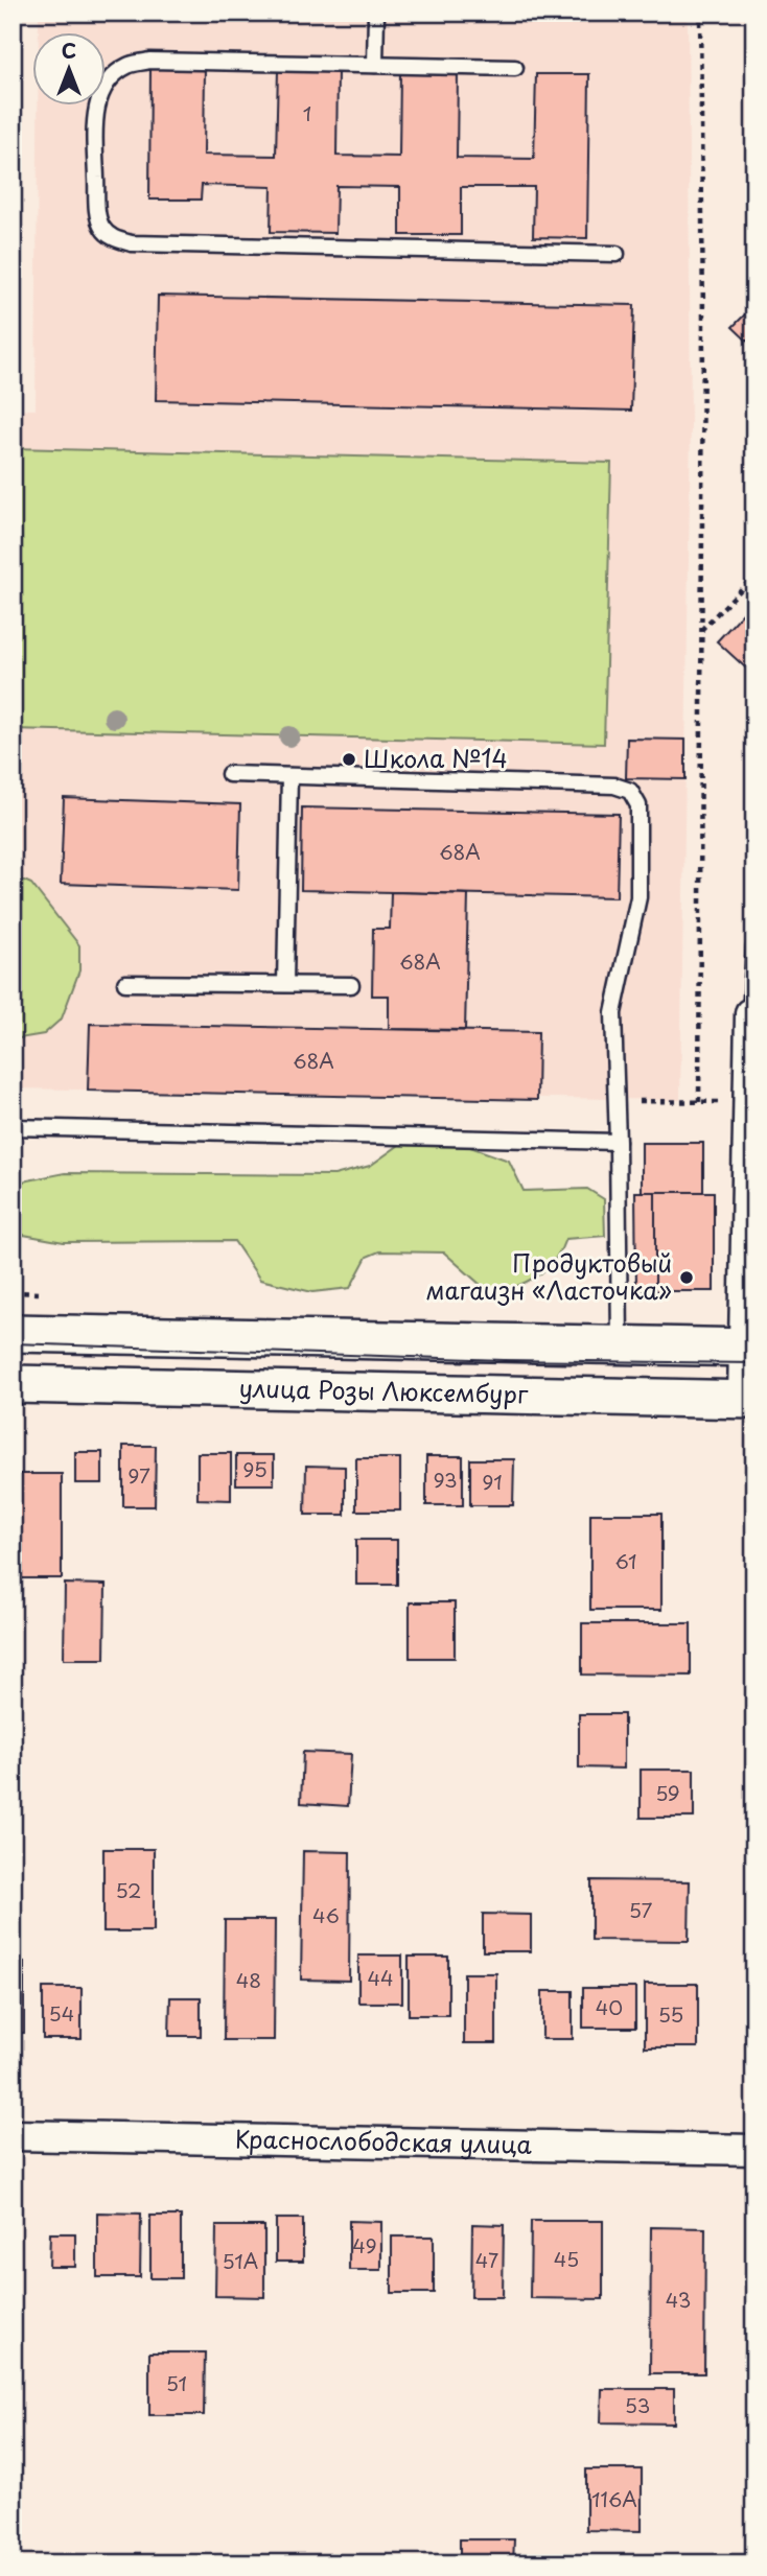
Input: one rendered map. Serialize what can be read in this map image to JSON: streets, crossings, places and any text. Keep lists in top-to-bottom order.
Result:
{
  "streets": {
    "street": ["улица Розы Люксембург", "Краснослободская улица"]
  },
  "places": ["Школа №14", "Продуктовый магаизн «Ласточка»"],
  "house_numbers": [
    "1",
    "68А",
    "68А",
    "68А",
    "95",
    "97",
    "93",
    "91",
    "61",
    "59",
    "52",
    "57",
    "46",
    "44",
    "48",
    "40",
    "54",
    "55",
    "49",
    "45",
    "47",
    "51А",
    "43",
    "51",
    "53",
    "116А"
  ],
  "north": "top"
}
